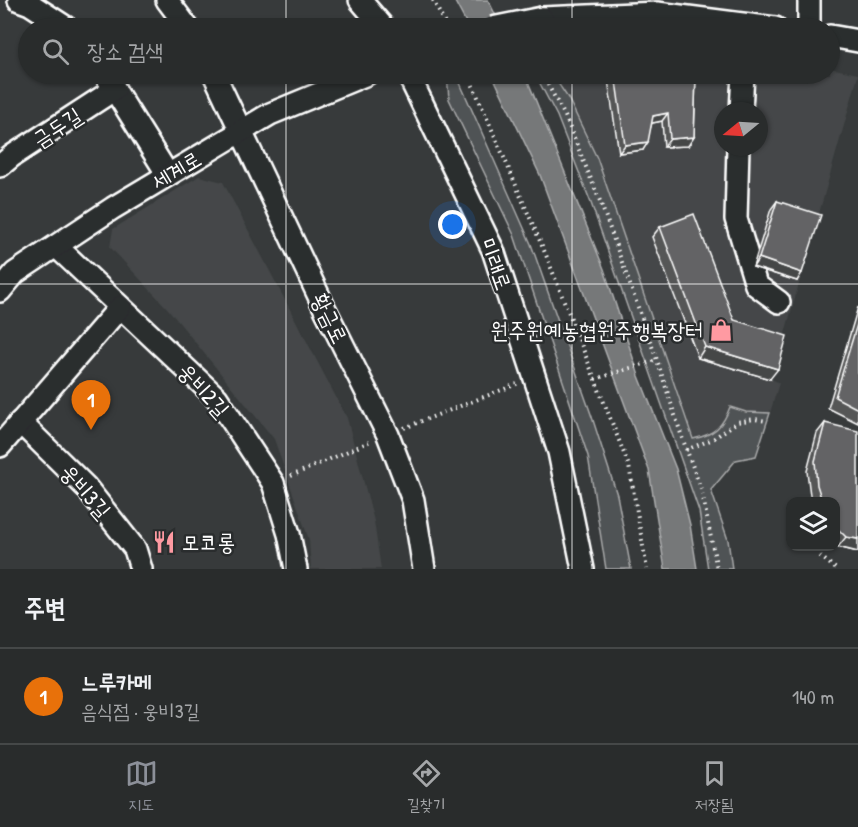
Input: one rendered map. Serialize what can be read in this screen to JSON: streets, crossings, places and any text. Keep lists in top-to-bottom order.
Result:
{
  "streets": {
    "street": [
      "금두길",
      "세계로",
      "미래로",
      "황금로",
      "웅비2길",
      "웅비3길"
    ]
  },
  "crossings": [
    ["금두길", "세계로"],
    ["세계로", "황금로"],
    ["세계로", "웅비2길"]
  ],
  "places": {
    "shop": ["원주원예농협원주행복장터"],
    "restaurant": ["모코롱"]
  },
  "north": "left",
  "page": {
    "search": "장소 검색",
    "pins": "1",
    "heading": "주변",
    "list": [
      {
        "mark": "1",
        "name": "느루카메",
        "note": "음식점 · 웅비3길",
        "value": "140 m"
      }
    ],
    "nav": ["지도", "길찾기", "저장됨"]
  }
}
